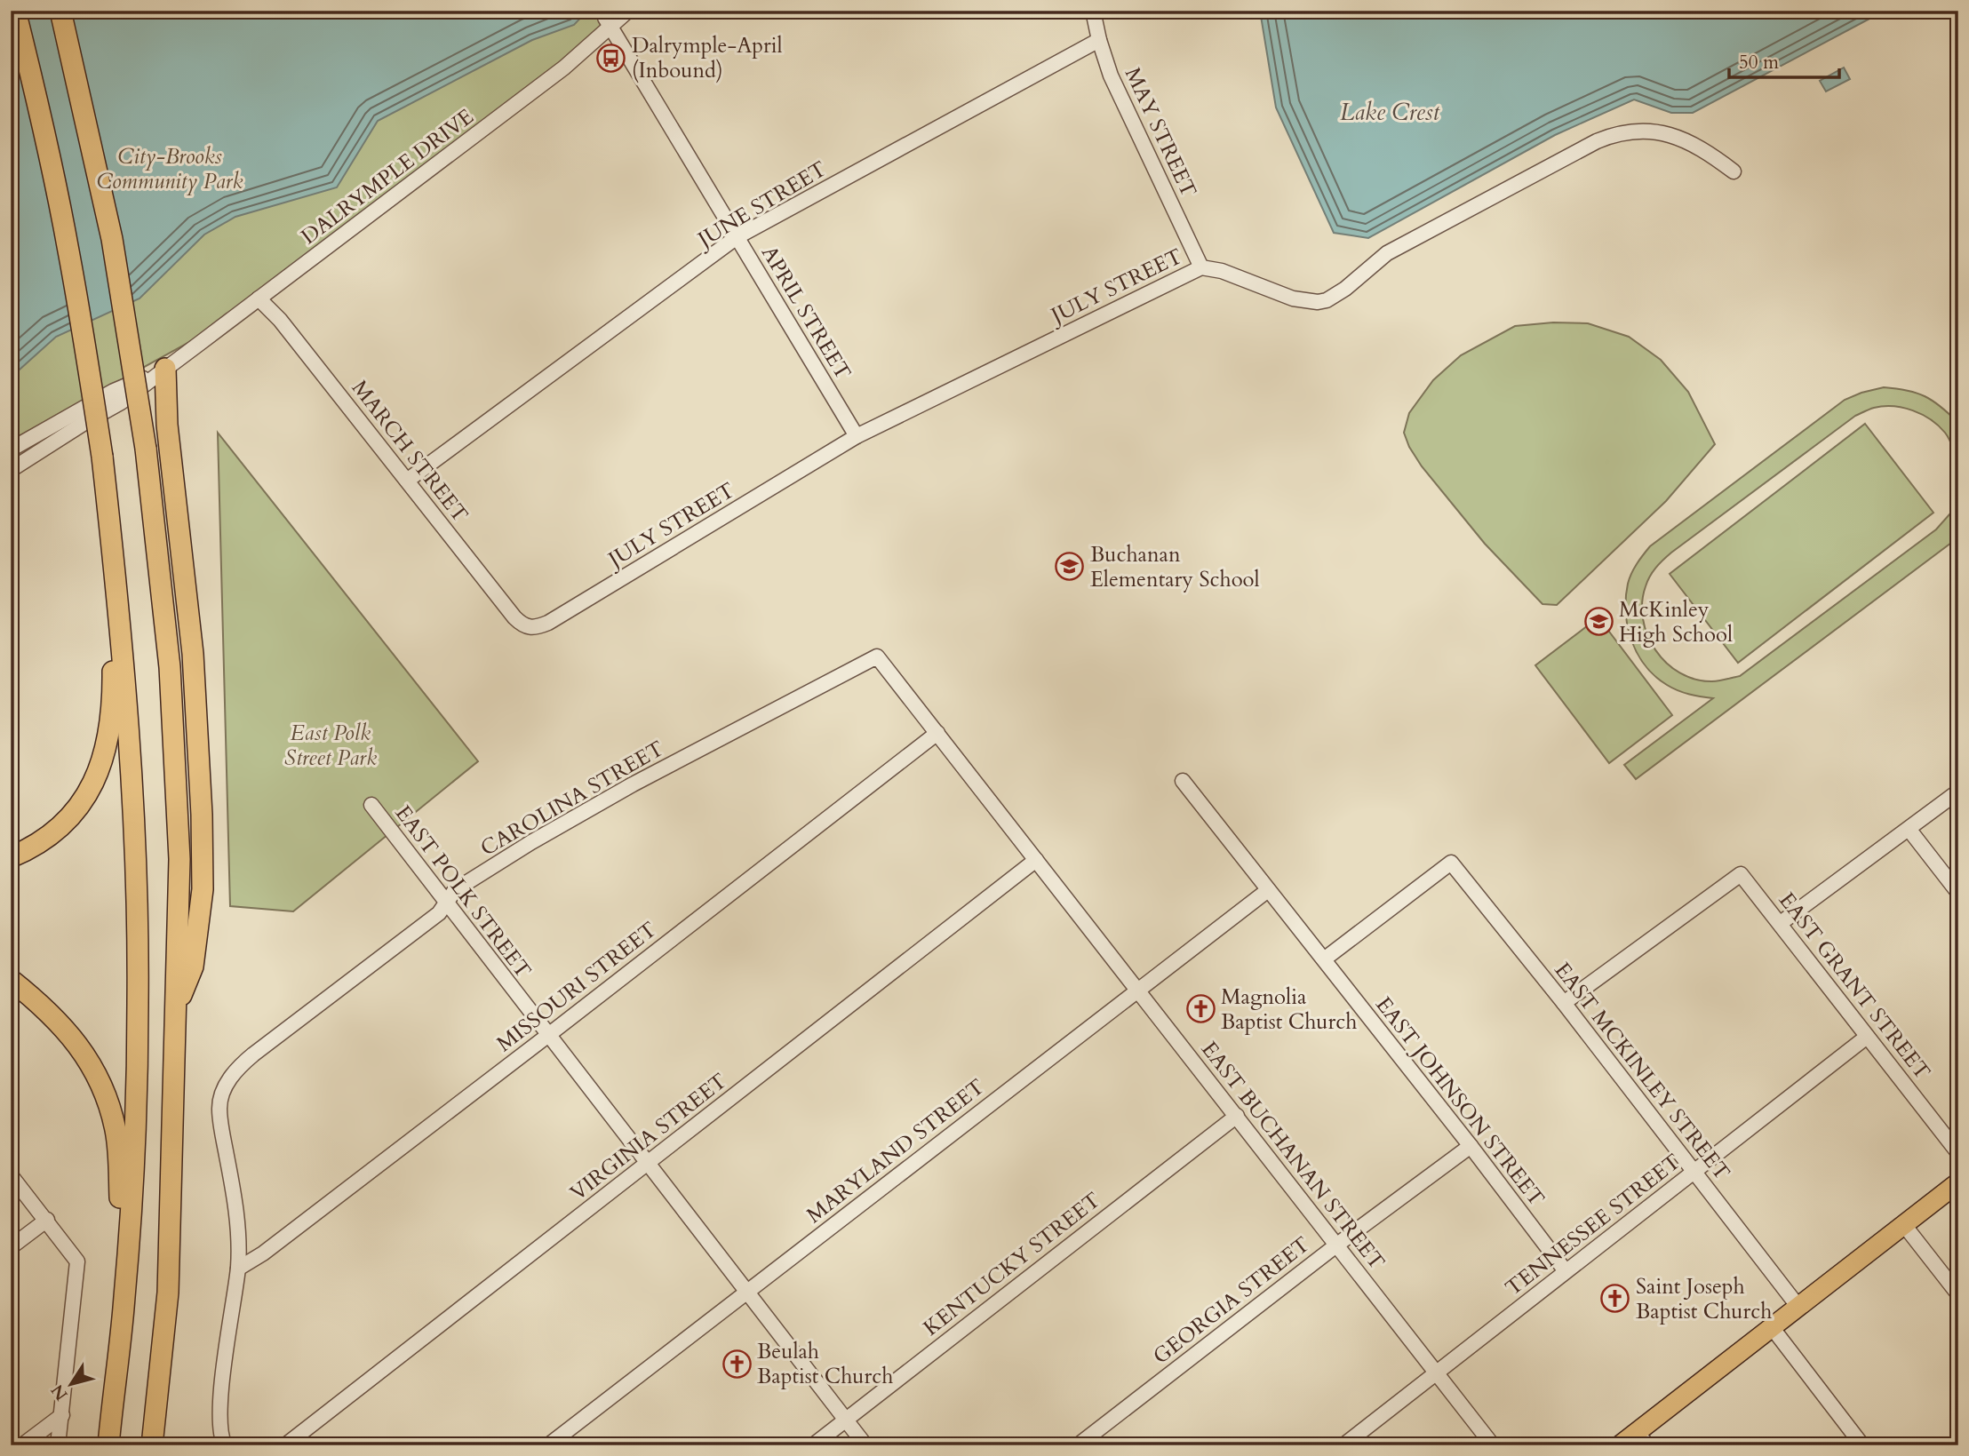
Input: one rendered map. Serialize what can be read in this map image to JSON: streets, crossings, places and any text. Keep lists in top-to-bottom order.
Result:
{
  "streets": {
    "street": [
      "MAY STREET",
      "DALRYMPLE DRIVE",
      "JUNE STREET",
      "JULY STREET",
      "APRIL STREET",
      "MARCH STREET",
      "CAROLINA STREET",
      "EAST POLK STREET",
      "EAST GRANT STREET",
      "MISSOURI STREET",
      "EAST MCKINLEY STREET",
      "EAST JOHNSON STREET",
      "VIRGINIA STREET",
      "MARYLAND STREET",
      "EAST BUCHANAN STREET",
      "TENNESSEE STREET",
      "KENTUCKY STREET",
      "GEORGIA STREET"
    ]
  },
  "crossings": [
    ["MAY STREET", "JUNE STREET"],
    ["MAY STREET", "JULY STREET"],
    ["DALRYMPLE DRIVE", "APRIL STREET"],
    ["DALRYMPLE DRIVE", "MARCH STREET"],
    ["JUNE STREET", "APRIL STREET"],
    ["JUNE STREET", "MARCH STREET"],
    ["JULY STREET", "APRIL STREET"],
    ["JULY STREET", "MARCH STREET"],
    ["CAROLINA STREET", "EAST POLK STREET"],
    ["CAROLINA STREET", "MISSOURI STREET"],
    ["CAROLINA STREET", "EAST BUCHANAN STREET"],
    ["EAST POLK STREET", "MISSOURI STREET"],
    ["EAST POLK STREET", "VIRGINIA STREET"],
    ["EAST POLK STREET", "MARYLAND STREET"],
    ["EAST POLK STREET", "KENTUCKY STREET"],
    ["EAST GRANT STREET", "EAST MCKINLEY STREET"],
    ["EAST GRANT STREET", "TENNESSEE STREET"],
    ["MISSOURI STREET", "EAST BUCHANAN STREET"],
    ["EAST MCKINLEY STREET", "EAST JOHNSON STREET"],
    ["EAST MCKINLEY STREET", "TENNESSEE STREET"],
    ["EAST JOHNSON STREET", "MARYLAND STREET"],
    ["EAST JOHNSON STREET", "TENNESSEE STREET"],
    ["EAST JOHNSON STREET", "GEORGIA STREET"],
    ["VIRGINIA STREET", "EAST BUCHANAN STREET"],
    ["MARYLAND STREET", "EAST BUCHANAN STREET"],
    ["EAST BUCHANAN STREET", "TENNESSEE STREET"],
    ["EAST BUCHANAN STREET", "KENTUCKY STREET"],
    ["EAST BUCHANAN STREET", "GEORGIA STREET"]
  ],
  "water": ["Lake Crest"],
  "parks": ["City-Brooks Community Park", "East Polk Street Park"],
  "places": {
    "bus stop": ["Dalrymple-April (Inbound)"],
    "school or university": ["Buchanan Elementary School", "McKinley High School"],
    "church": ["Magnolia Baptist Church", "Saint Joseph Baptist Church", "Beulah Baptist Church"]
  },
  "scale_bar": "50 m",
  "north": "bottom left"
}
